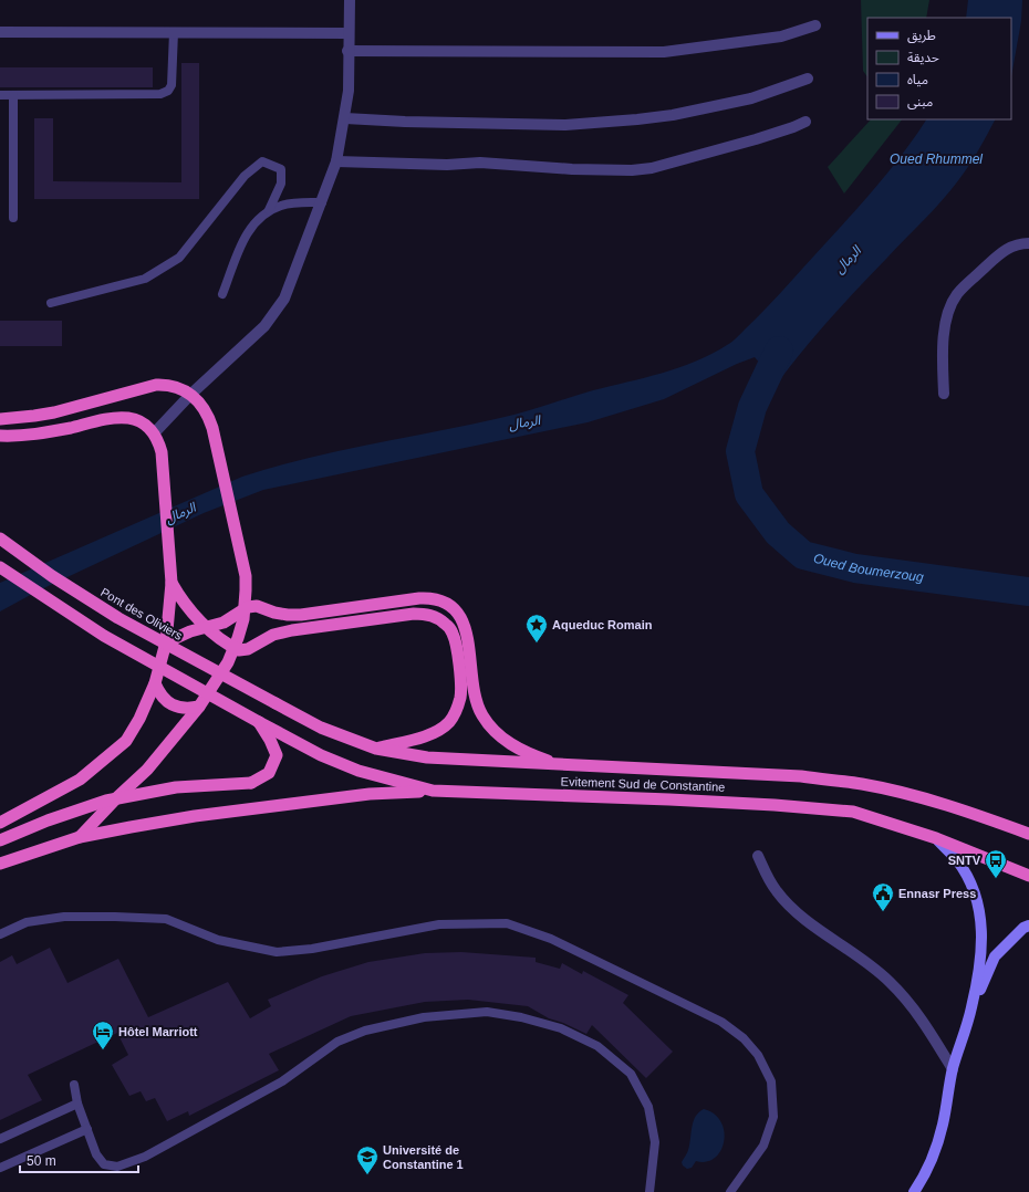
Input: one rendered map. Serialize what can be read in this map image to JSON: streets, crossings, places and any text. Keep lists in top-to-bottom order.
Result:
{
  "streets": {
    "highway": ["Pont des Oliviers", "Evitement Sud de Constantine"]
  },
  "crossings": [
    ["Pont des Oliviers", "Evitement Sud de Constantine"]
  ],
  "water": ["Oued Rhummel", "الرمال", "Oued Boumerzoug"],
  "places": {
    "place": ["Aqueduc Romain"],
    "bus stop": ["SNTV"],
    "public building": ["Ennasr Press"],
    "hotel": ["Hôtel Marriott"],
    "school or university": ["Université de Constantine 1"]
  },
  "legend": [
    "طريق",
    "حديقة",
    "مياه",
    "مبنى"
  ],
  "scale_bar": "50 m"
}
